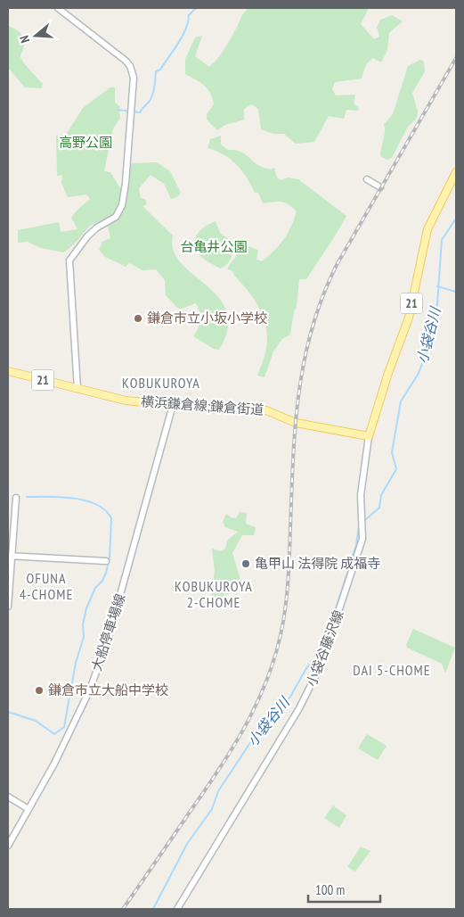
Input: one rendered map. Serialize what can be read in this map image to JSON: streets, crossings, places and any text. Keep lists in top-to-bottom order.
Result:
{
  "streets": {
    "main road": [
      "21",
      "横浜鎌倉線;鎌倉街道",
      "大船停車場線",
      "小袋谷藤沢線"
    ]
  },
  "crossings": [
    ["21", "横浜鎌倉線;鎌倉街道"],
    ["21", "小袋谷藤沢線"],
    ["横浜鎌倉線;鎌倉街道", "大船停車場線"],
    ["横浜鎌倉線;鎌倉街道", "小袋谷藤沢線"]
  ],
  "districts": [
    "KOBUKUROYA",
    "OFUNA 4-CHOME",
    "KOBUKUROYA 2-CHOME",
    "DAI 5-CHOME"
  ],
  "water": ["小袋谷川"],
  "parks": ["高野公園", "台亀井公園"],
  "places": ["鎌倉市立小坂小学校", "亀甲山 法得院 成福寺", "鎌倉市立大船中学校"],
  "scale_bar": "100 m",
  "north": "left"
}
